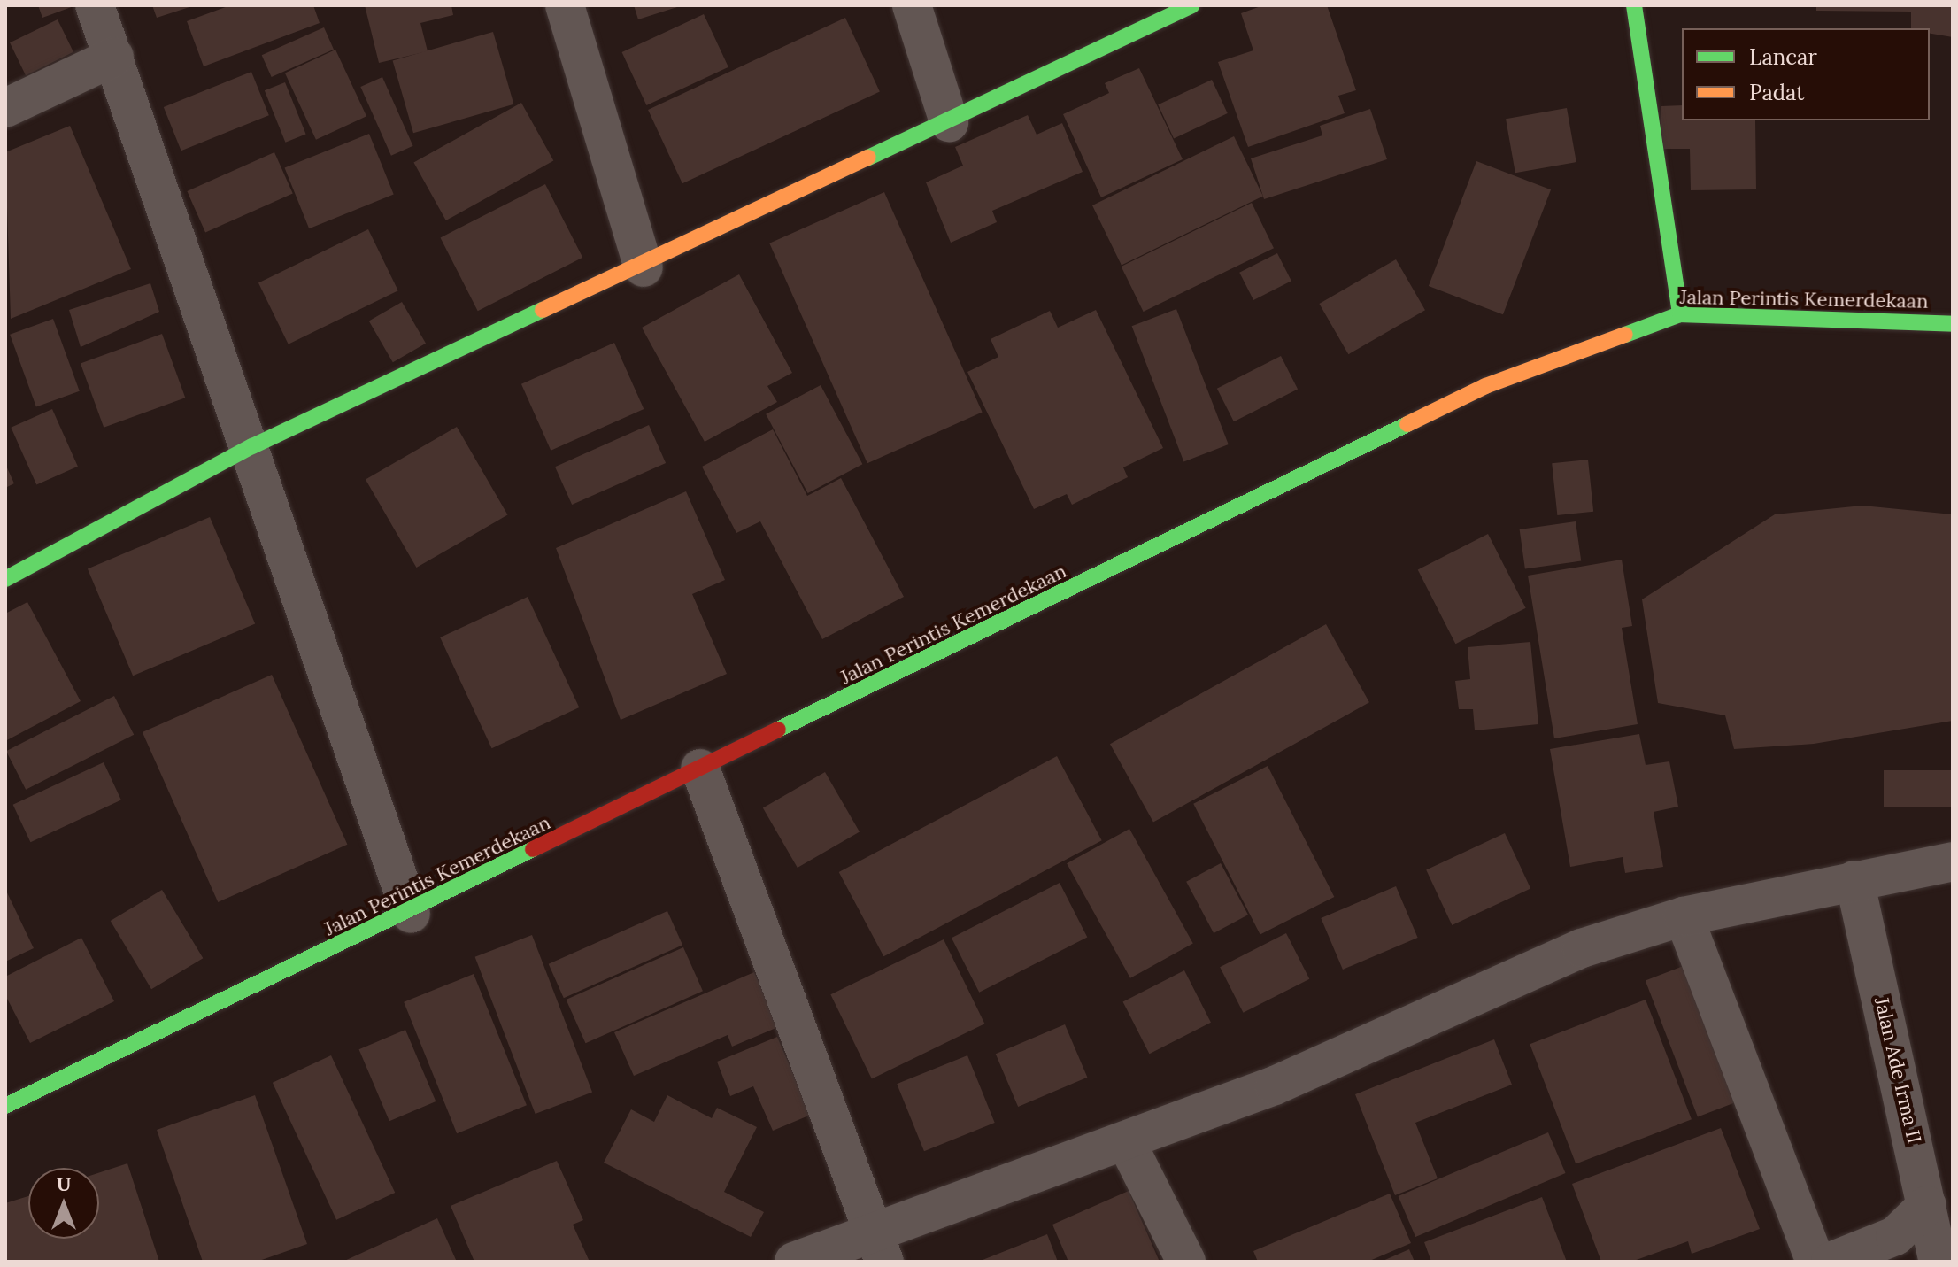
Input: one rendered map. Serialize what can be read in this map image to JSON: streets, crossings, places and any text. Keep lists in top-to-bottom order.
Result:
{
  "streets": {
    "main road": ["Jalan Perintis Kemerdekaan"],
    "street": ["Jalan Ade Irma II"]
  },
  "legend": ["Lancar", "Padat"],
  "north": "top"
}
